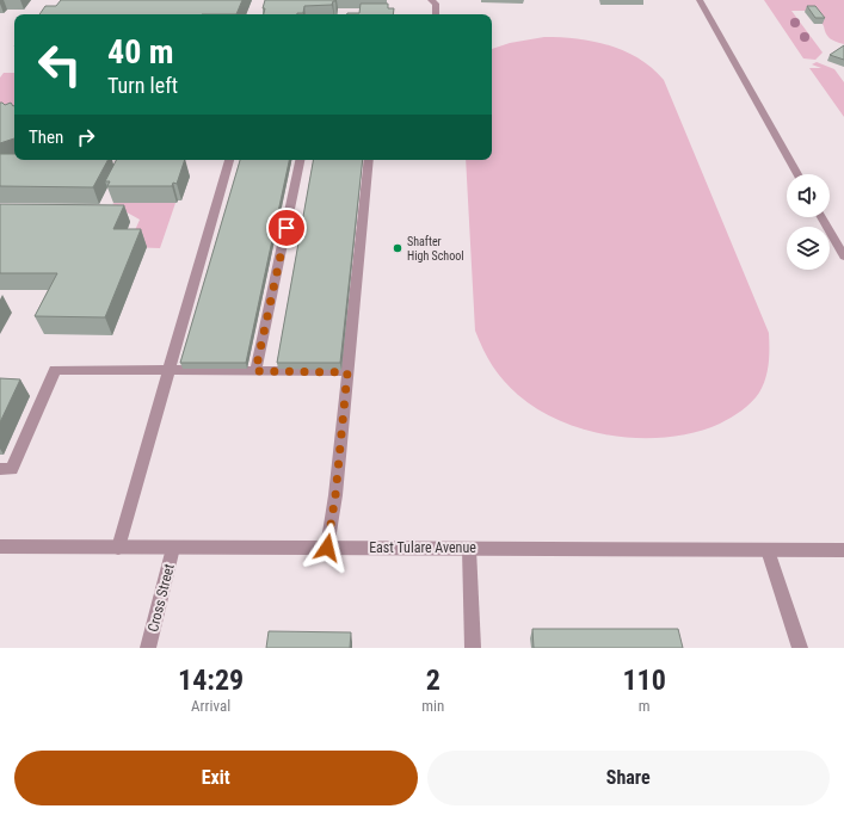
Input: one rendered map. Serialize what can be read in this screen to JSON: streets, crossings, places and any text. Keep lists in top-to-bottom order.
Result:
{
  "streets": {
    "street": ["East Tulare Avenue", "Cross Street"]
  },
  "crossings": [
    ["East Tulare Avenue", "Cross Street"]
  ],
  "places": ["Shafter High School"],
  "page": {
    "turn": ["40 m", "Turn left"],
    "then": "Then",
    "eta": [
      "14:29",
      "Arrival",
      "2",
      "min",
      "110",
      "m"
    ],
    "buttons": ["Exit", "Share"]
  }
}
